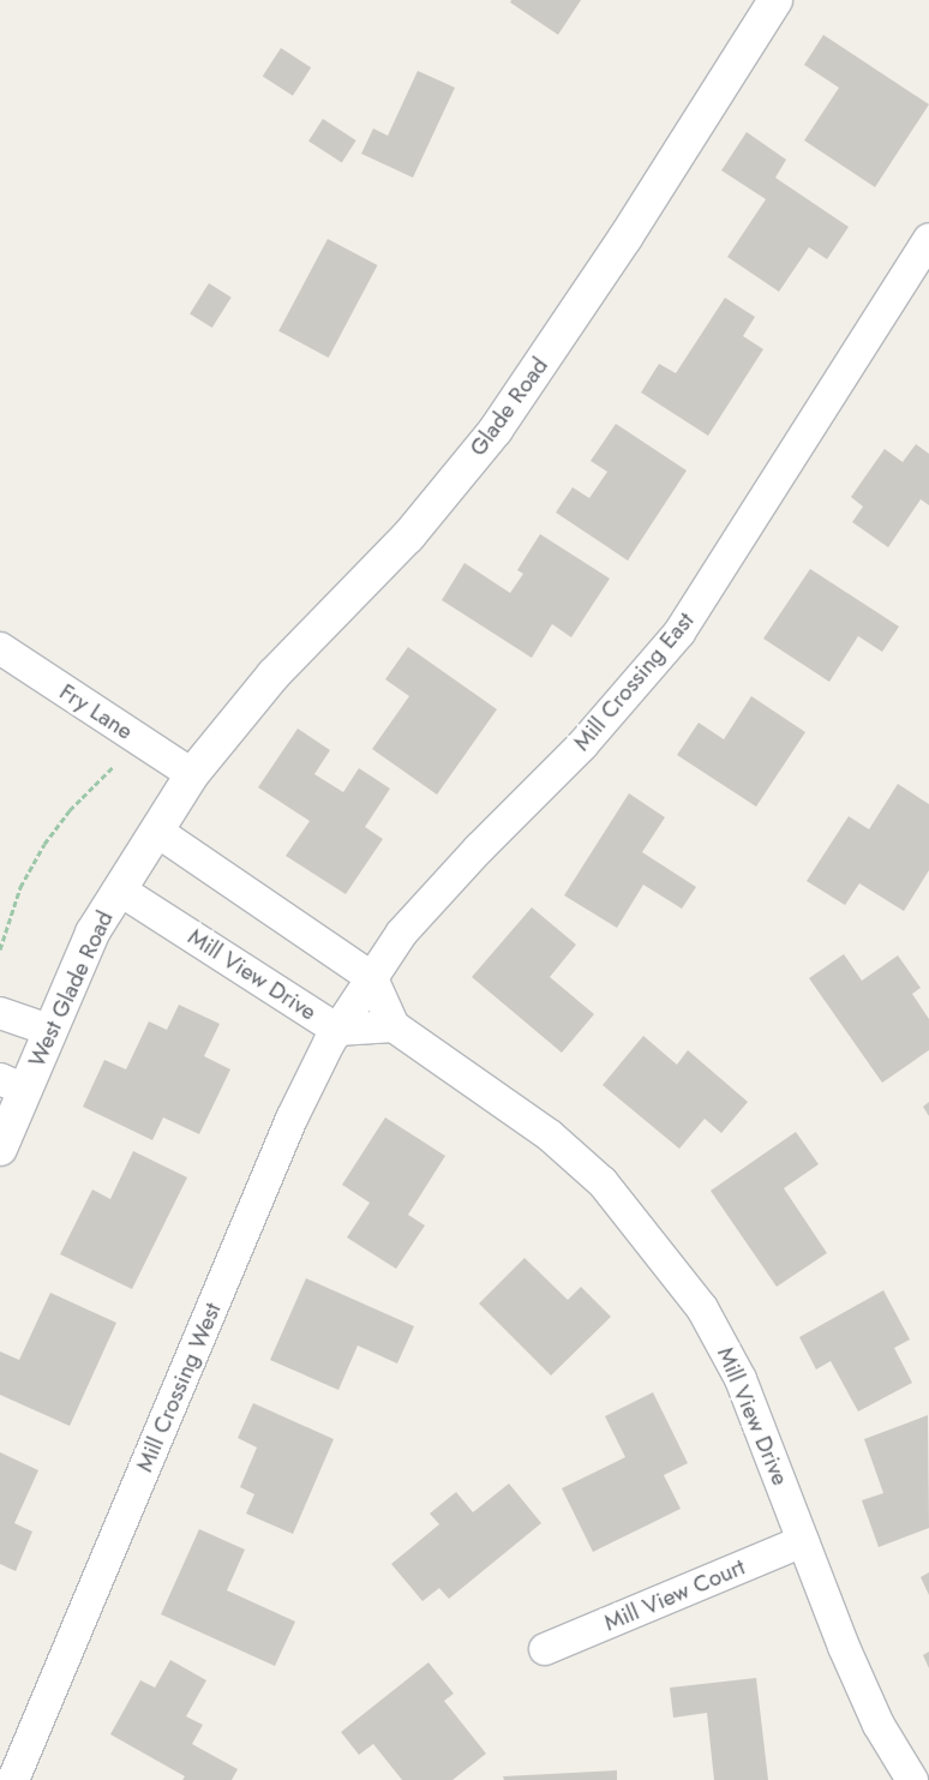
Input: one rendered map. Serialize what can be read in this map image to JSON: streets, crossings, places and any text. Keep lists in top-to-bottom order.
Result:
{
  "streets": {
    "main road": ["Glade Road", "West Glade Road"],
    "street": [
      "Mill Crossing East",
      "Fry Lane",
      "Mill View Drive",
      "Mill Crossing West",
      "Mill View Court"
    ]
  },
  "crossings": [
    ["Glade Road", "Fry Lane"],
    ["Glade Road", "West Glade Road"],
    ["Mill Crossing East", "Mill Crossing West"],
    ["Fry Lane", "West Glade Road"],
    ["Mill View Drive", "West Glade Road"],
    ["Mill View Drive", "Mill Crossing West"],
    ["Mill View Drive", "Mill View Court"]
  ]
}
